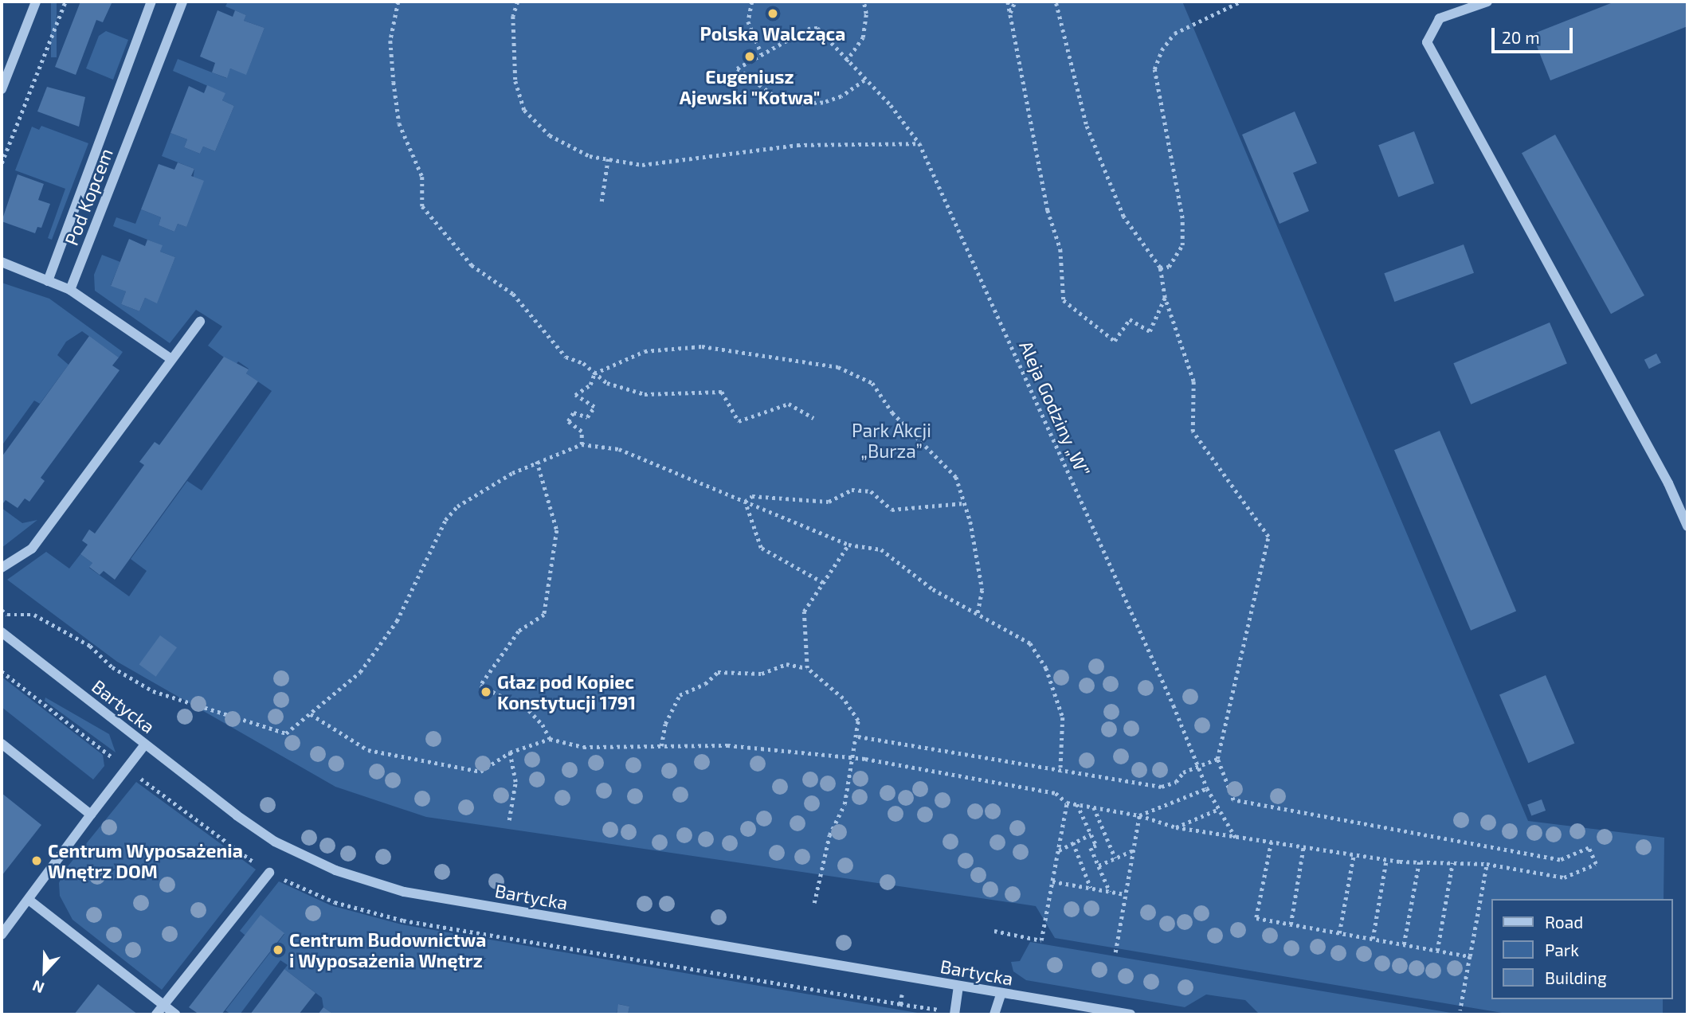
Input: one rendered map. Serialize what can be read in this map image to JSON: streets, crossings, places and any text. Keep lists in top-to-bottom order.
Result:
{
  "streets": {
    "street": ["Pod Kopcem", "Bartycka"],
    "path": ["Aleja Godziny „W”"]
  },
  "parks": ["Park Akcji „Burza”"],
  "places": [
    "Polska Walcząca",
    "Eugeniusz Ajewski \"Kotwa\"",
    "Głaz pod Kopiec Konstytucji 1791",
    "Centrum Wyposażenia Wnętrz DOM",
    "Centrum Budownictwa i Wyposażenia Wnętrz"
  ],
  "legend": ["Road", "Park", "Building"],
  "scale_bar": "20 m",
  "north": "bottom"
}
